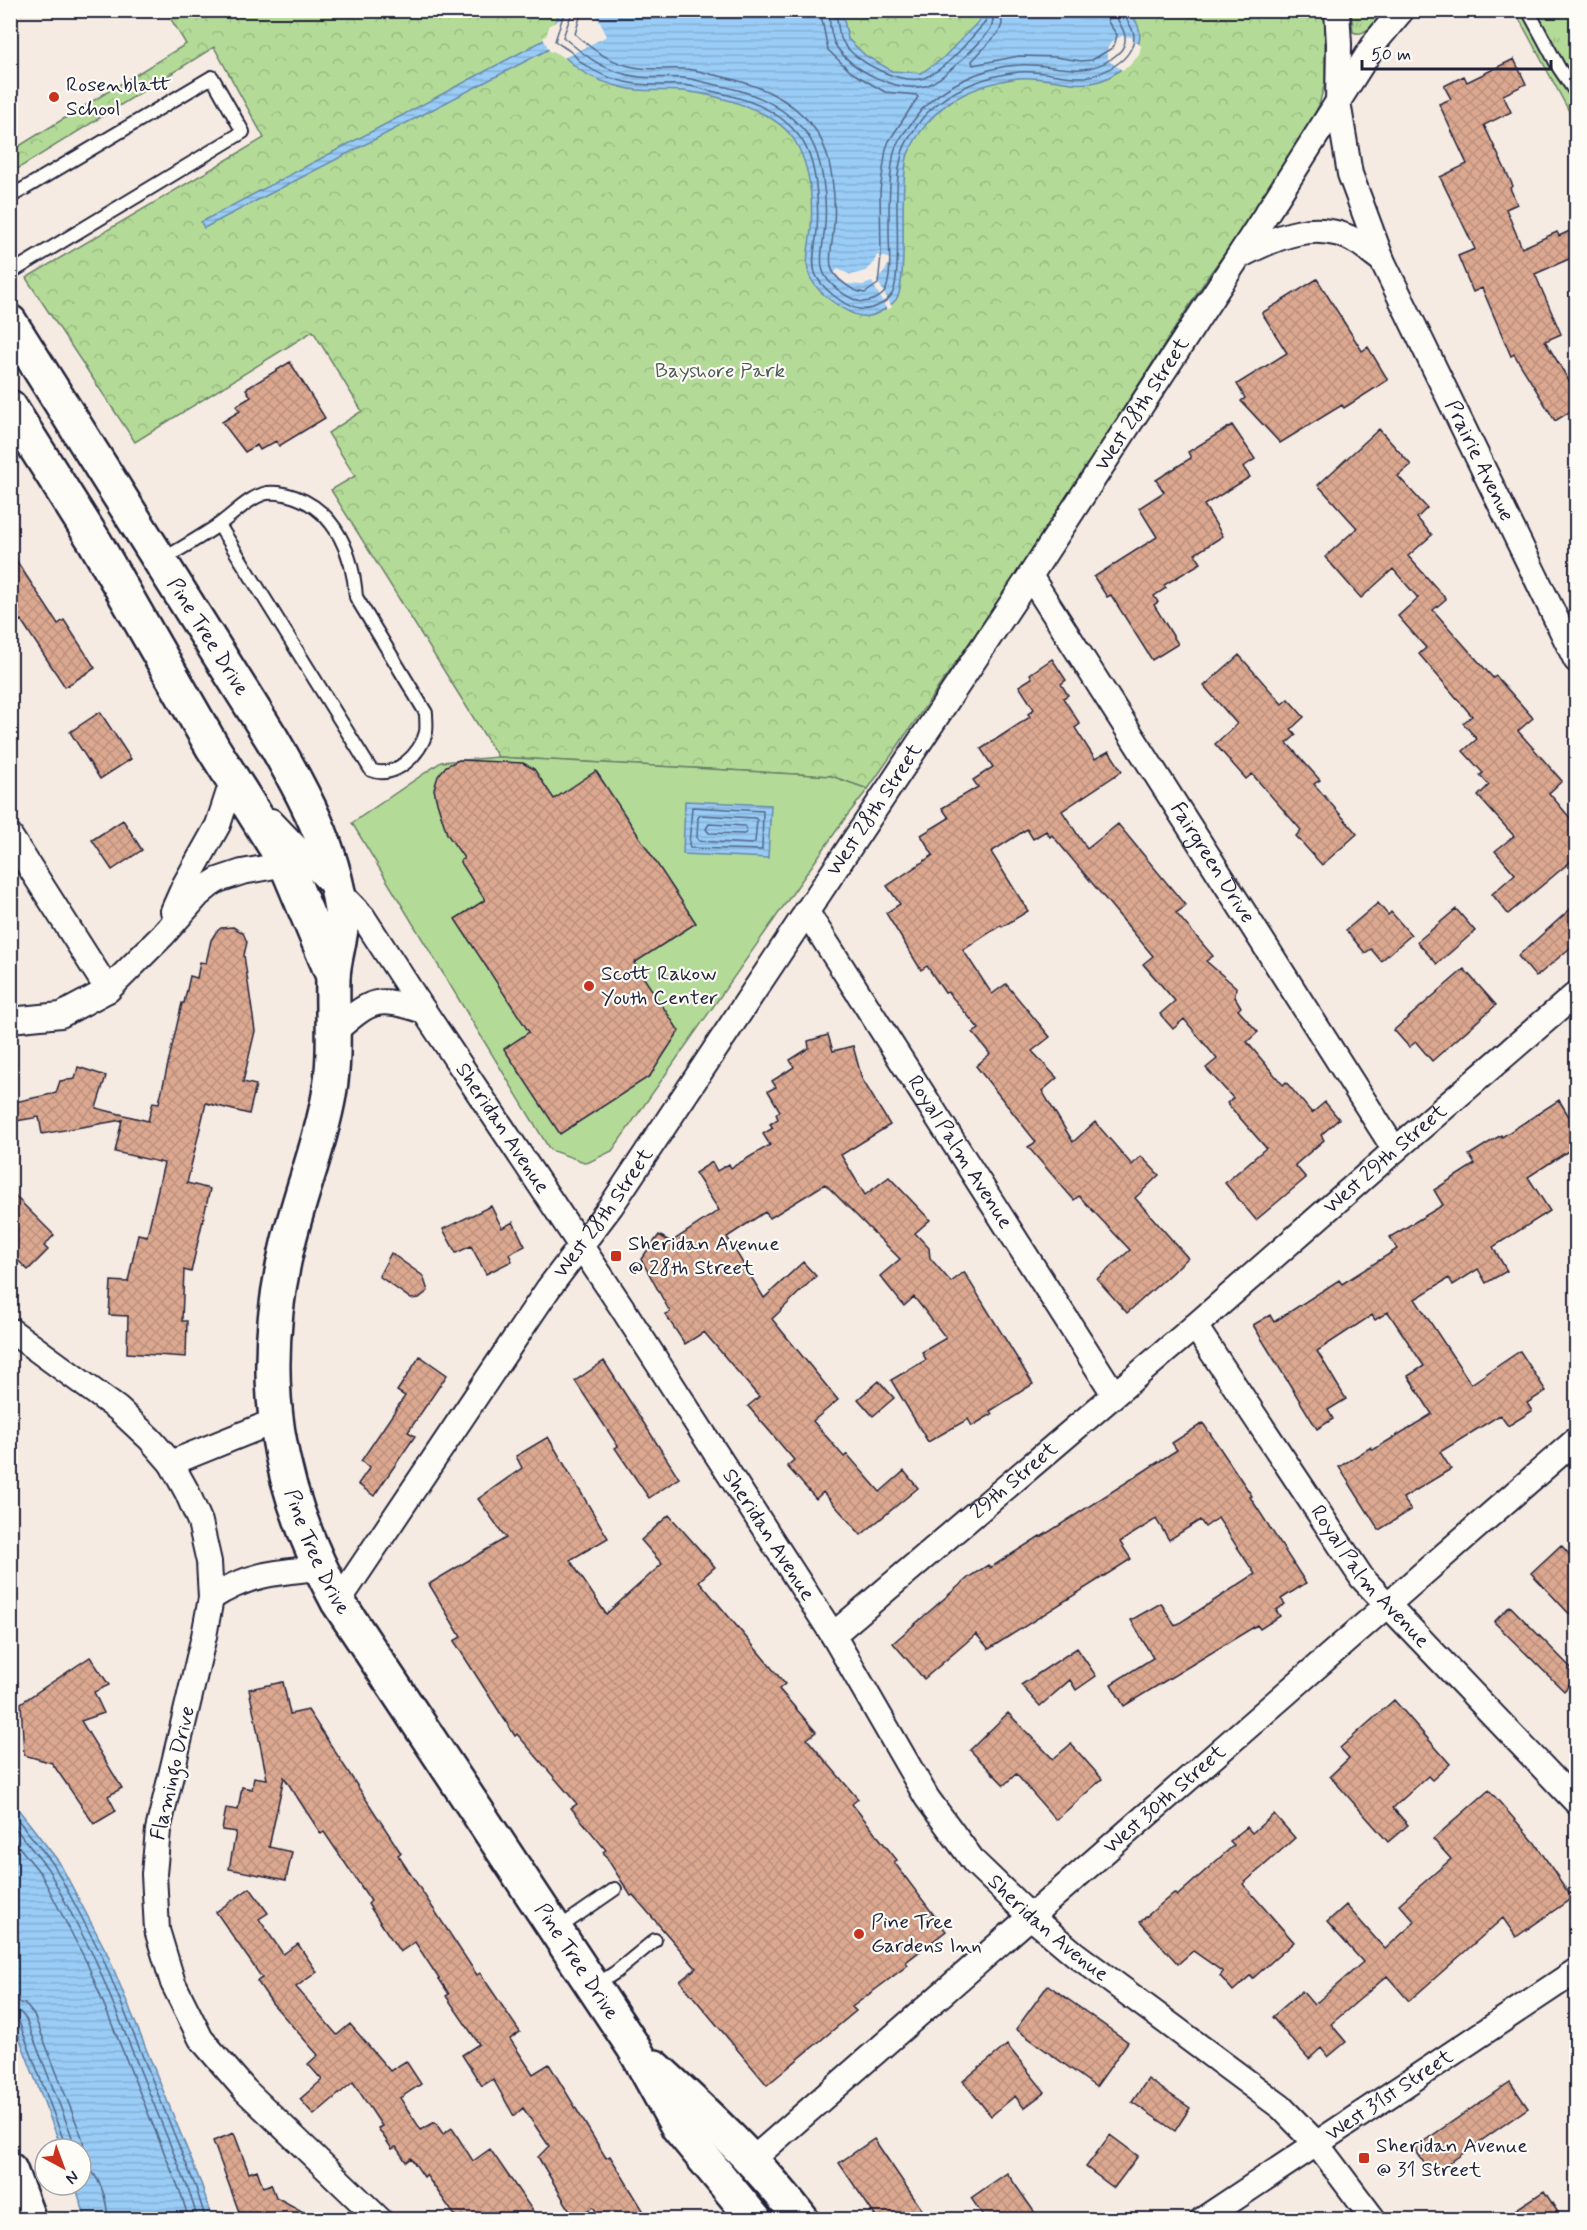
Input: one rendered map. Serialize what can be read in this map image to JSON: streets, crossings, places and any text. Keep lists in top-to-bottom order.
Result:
{
  "streets": {
    "main road": ["Pine Tree Drive"],
    "street": [
      "West 28th Street",
      "Prairie Avenue",
      "Fairgreen Drive",
      "Sheridan Avenue",
      "Royal Palm Avenue",
      "West 29th Street",
      "29th Street",
      "Flamingo Drive",
      "West 30th Street",
      "West 31st Street"
    ]
  },
  "crossings": [
    ["West 28th Street", "Prairie Avenue"],
    ["West 28th Street", "Pine Tree Drive"],
    ["West 28th Street", "Fairgreen Drive"],
    ["West 28th Street", "Sheridan Avenue"],
    ["West 28th Street", "Royal Palm Avenue"],
    ["Pine Tree Drive", "Sheridan Avenue"],
    ["Pine Tree Drive", "West 30th Street"],
    ["Fairgreen Drive", "West 29th Street"],
    ["Sheridan Avenue", "29th Street"],
    ["Sheridan Avenue", "West 30th Street"],
    ["Sheridan Avenue", "West 31st Street"],
    ["Royal Palm Avenue", "West 29th Street"],
    ["Royal Palm Avenue", "29th Street"],
    ["Royal Palm Avenue", "West 30th Street"],
    ["West 29th Street", "29th Street"]
  ],
  "parks": ["Bayshore Park"],
  "places": {
    "other": ["Rosenblatt School", "Scott Rakow Youth Center", "Pine Tree Gardens Inn"],
    "transit": ["Sheridan Avenue @ 28th Street", "Sheridan Avenue @ 31 Street"]
  },
  "scale_bar": "50 m",
  "north": "bottom right"
}
